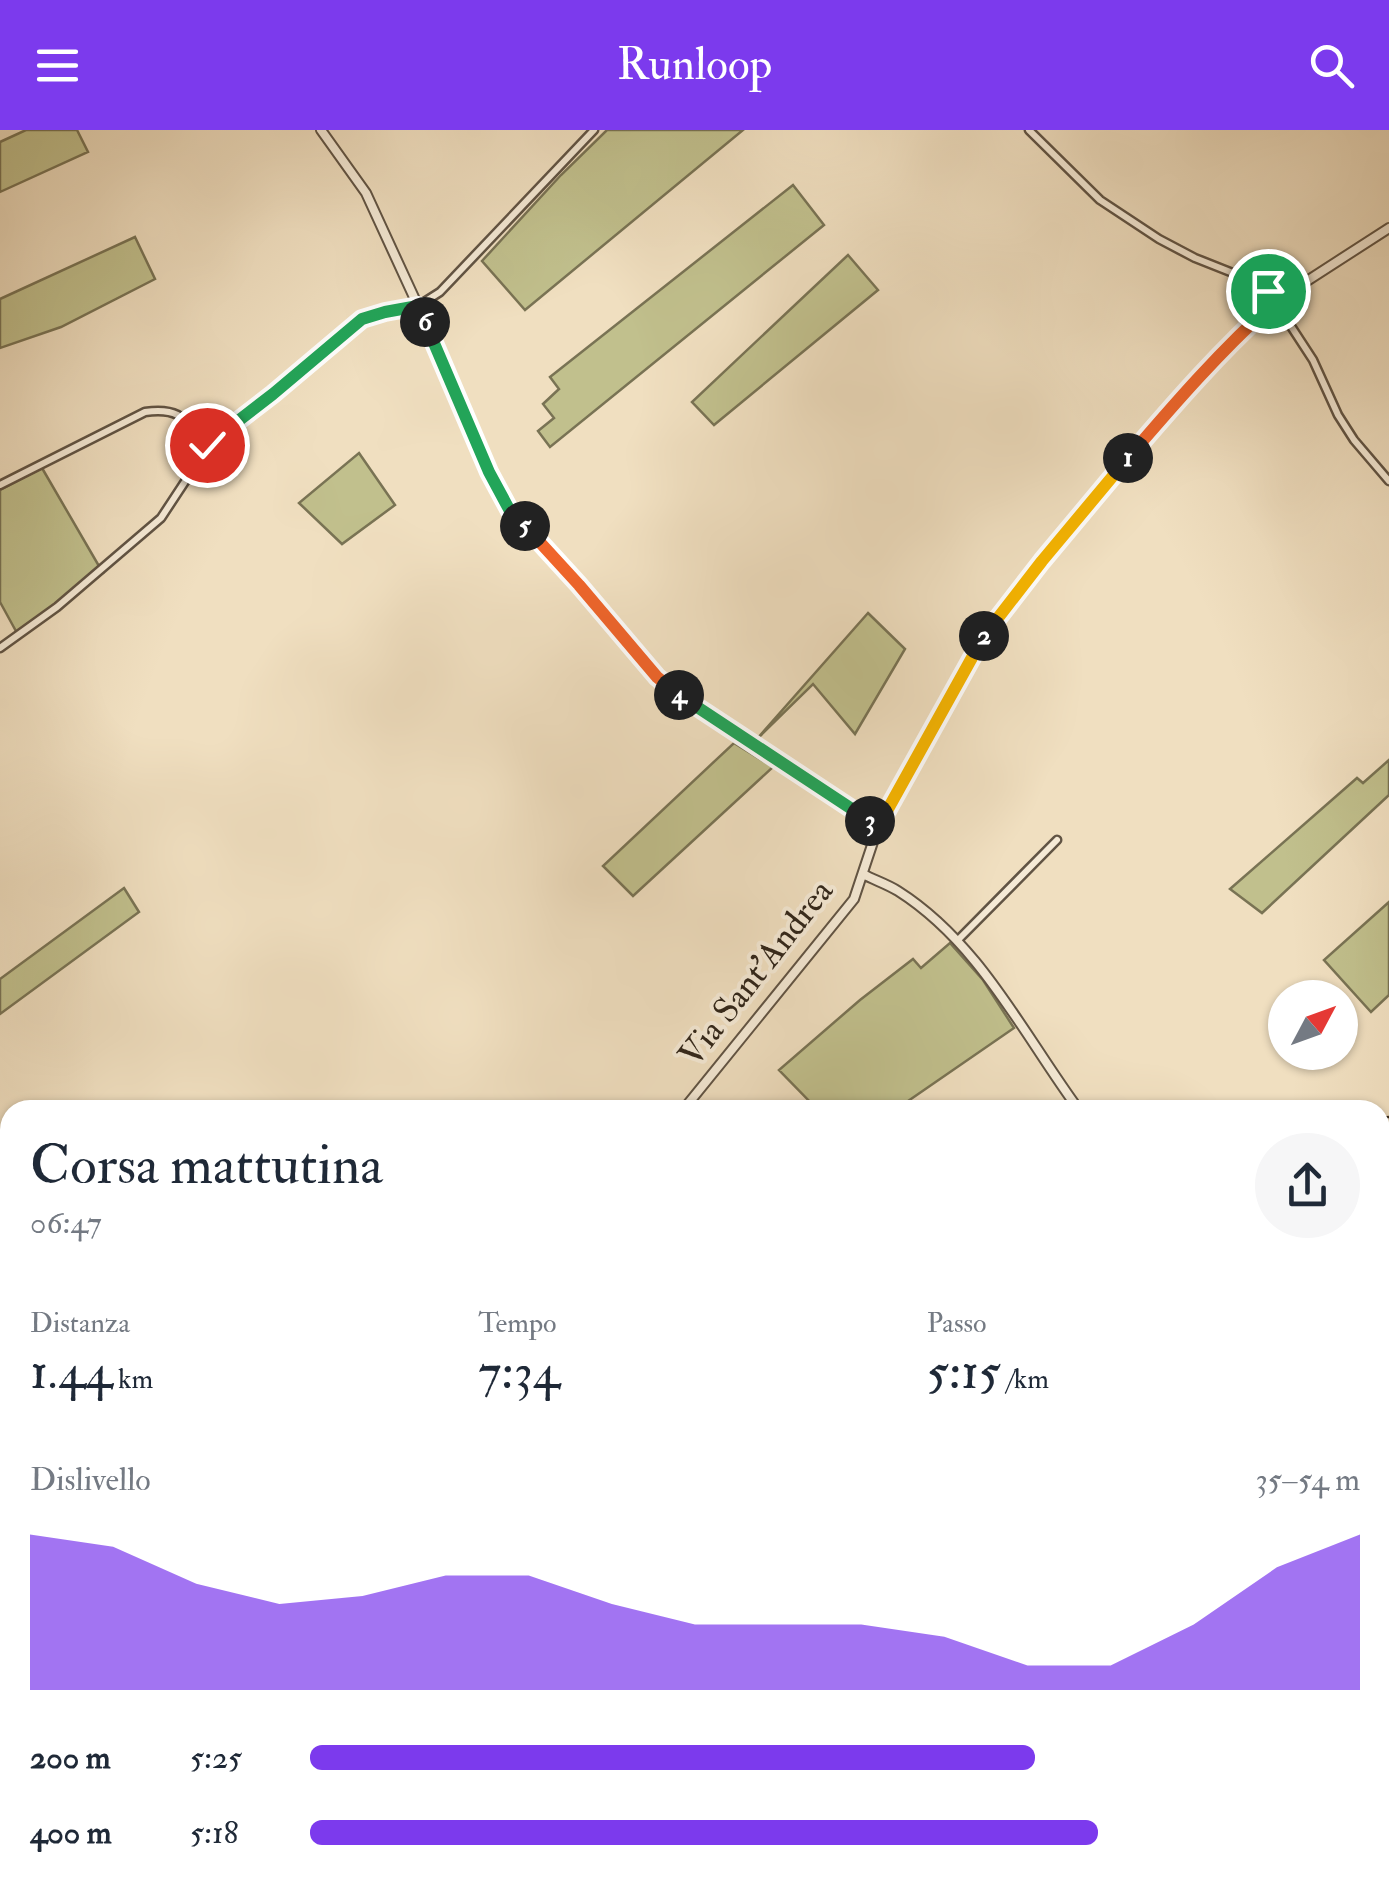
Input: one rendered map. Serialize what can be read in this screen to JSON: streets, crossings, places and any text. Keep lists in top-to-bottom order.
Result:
{
  "streets": {
    "street": ["Via Sant'Andrea"]
  },
  "north": "top right",
  "page": {
    "header": "Runloop",
    "pins": [
      "6",
      "1",
      "5",
      "2",
      "4",
      "3"
    ],
    "heading": ["Corsa mattutina", "06:47"],
    "stats": [
      ["Distanza", "1.44 km"],
      ["Tempo", "7:34"],
      ["Passo", "5:15 /km"]
    ],
    "chart": ["Dislivello", "35–54 m"],
    "list": [
      {
        "name": "200 m",
        "note": "5:25"
      },
      {
        "name": "400 m",
        "note": "5:18"
      }
    ]
  }
}
